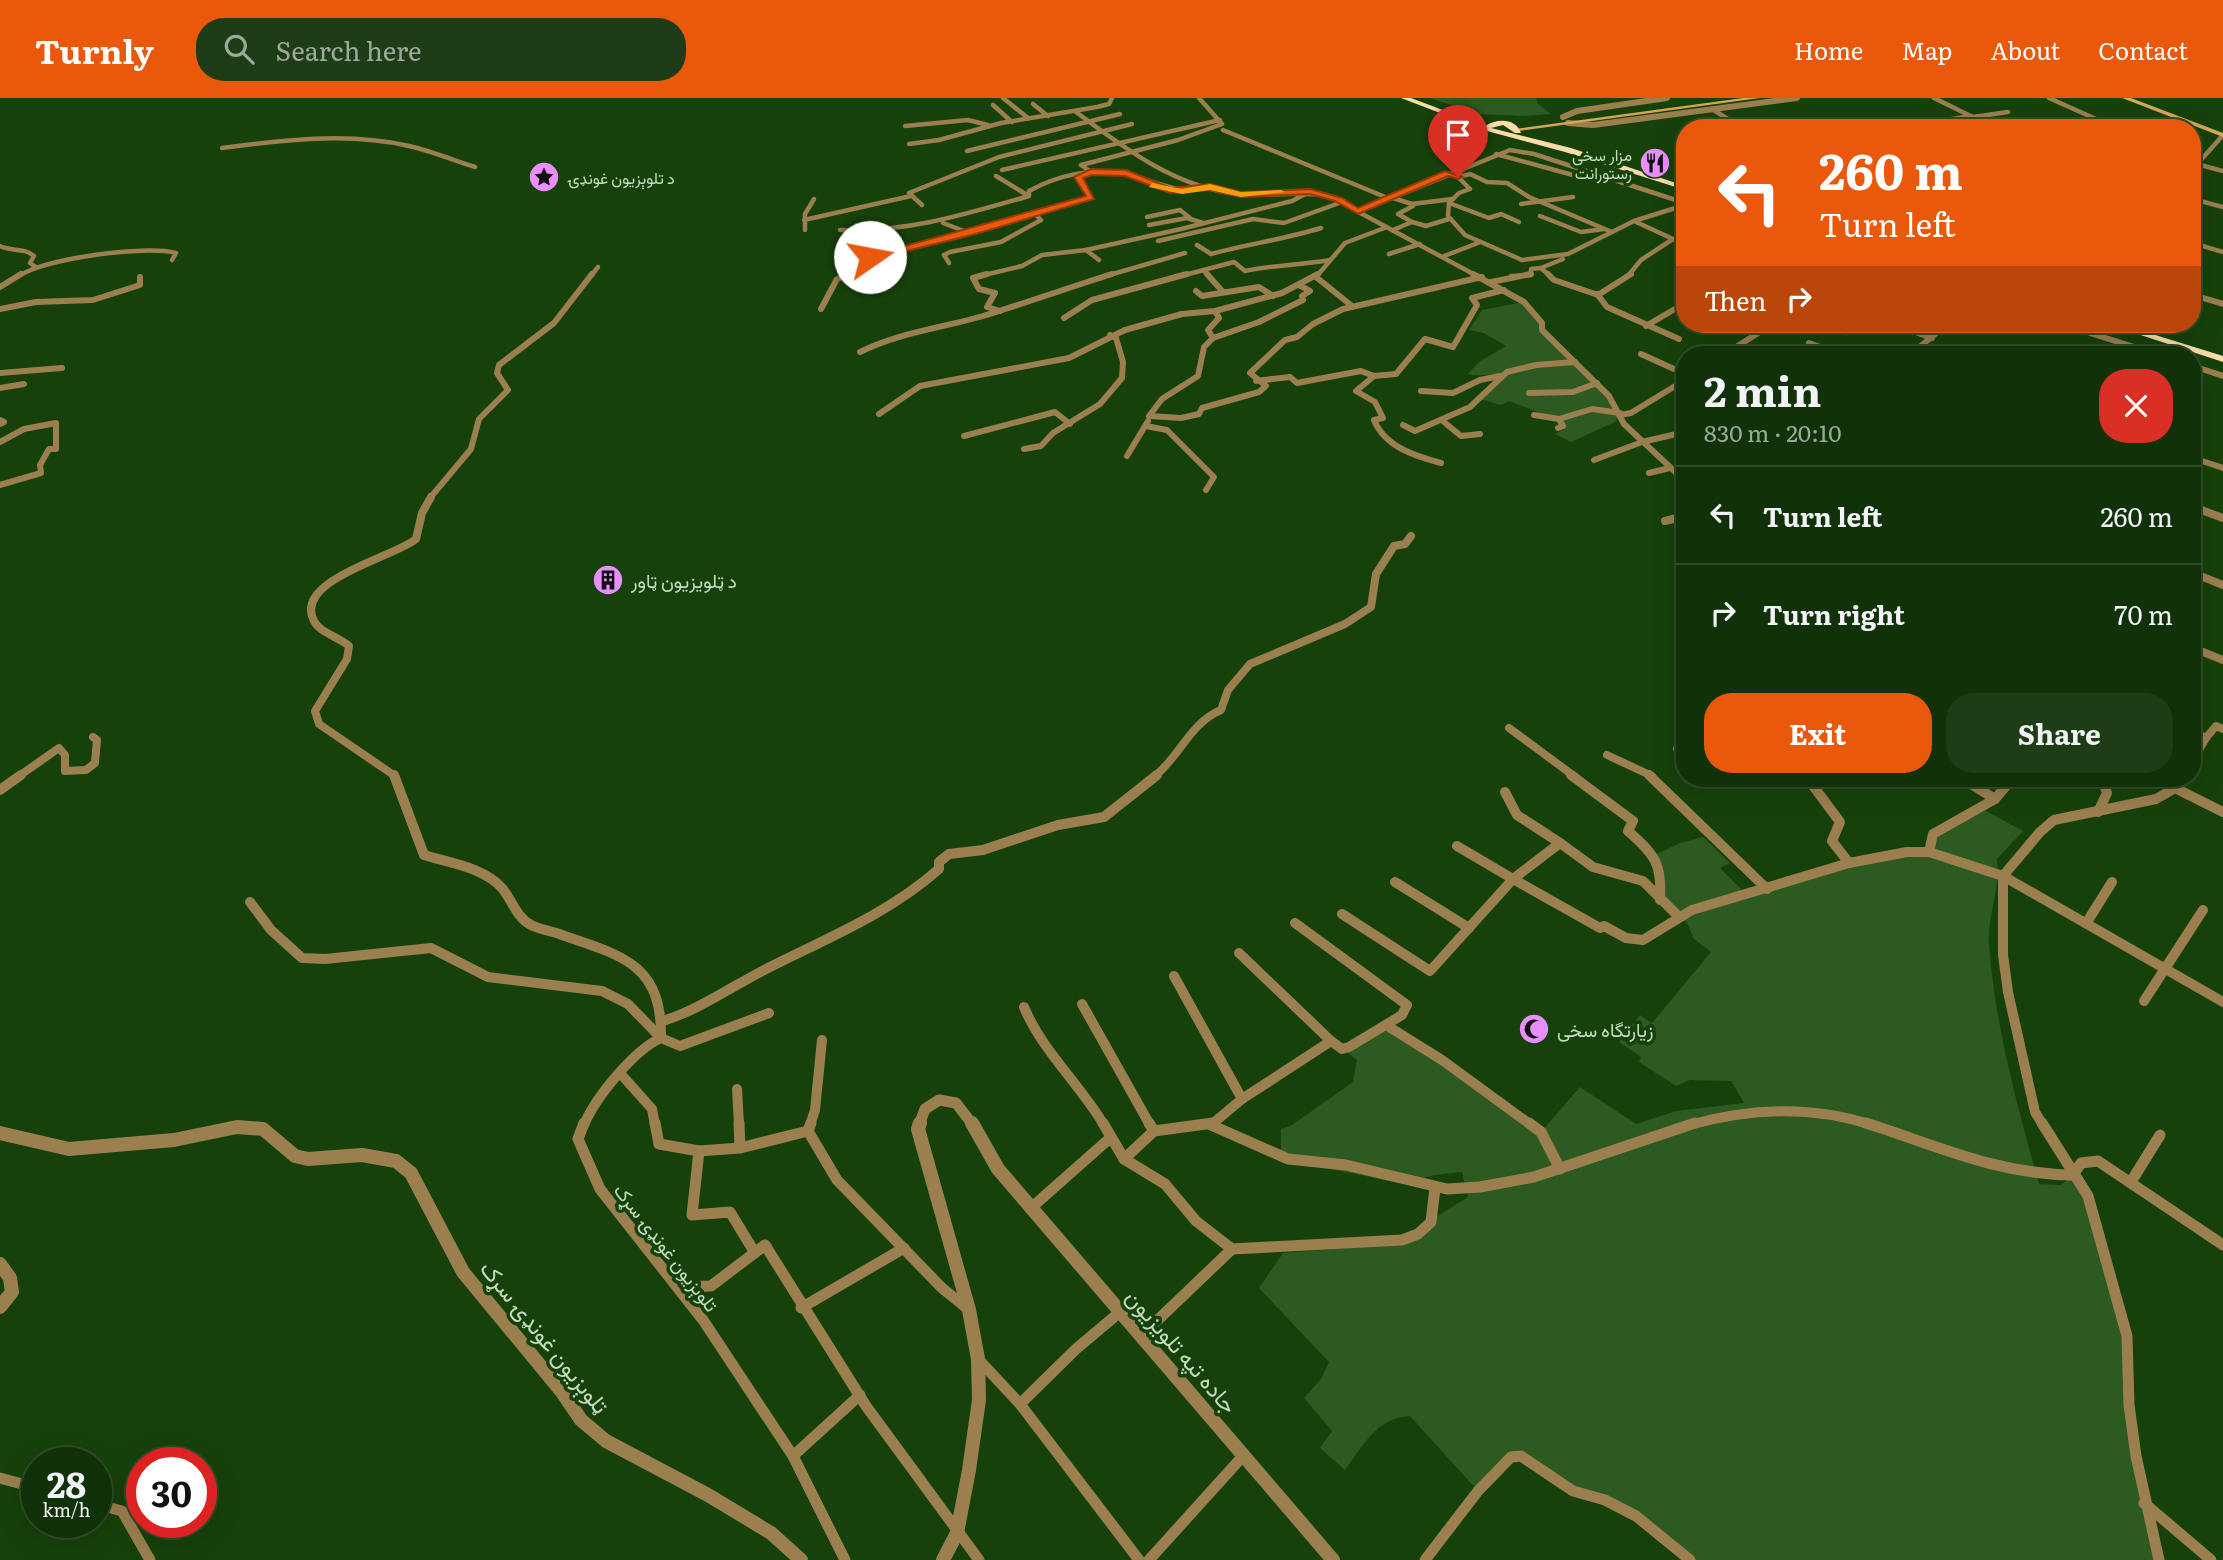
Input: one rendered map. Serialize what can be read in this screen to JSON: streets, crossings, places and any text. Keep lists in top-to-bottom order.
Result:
{
  "streets": {
    "street": ["تلوېزيون غونډۍ سړک", "ټلوېزيون غونډۍ سړک", "جاده تپه تلویزیون"]
  },
  "places": {
    "restaurant": ["مزار سخی رستورانت"],
    "place": ["د تلوېزیون غونډۍ"],
    "building": ["د ټلویزیون ټاور"],
    "mosque": ["زیارتگاه سخی"]
  },
  "page": {
    "header": "Turnly",
    "search": "Search here",
    "nav": [
      "Home",
      "Map",
      "About",
      "Contact"
    ],
    "turn": ["260 m", "Turn left"],
    "then": "Then",
    "heading": ["2 min", "830 m · 20:10"],
    "list": [
      {
        "name": "Turn left",
        "value": "260 m"
      },
      {
        "name": "Turn right",
        "value": "70 m"
      }
    ],
    "buttons": ["Exit", "Share"],
    "speed": "28 km/h",
    "limit": "30"
  }
}
